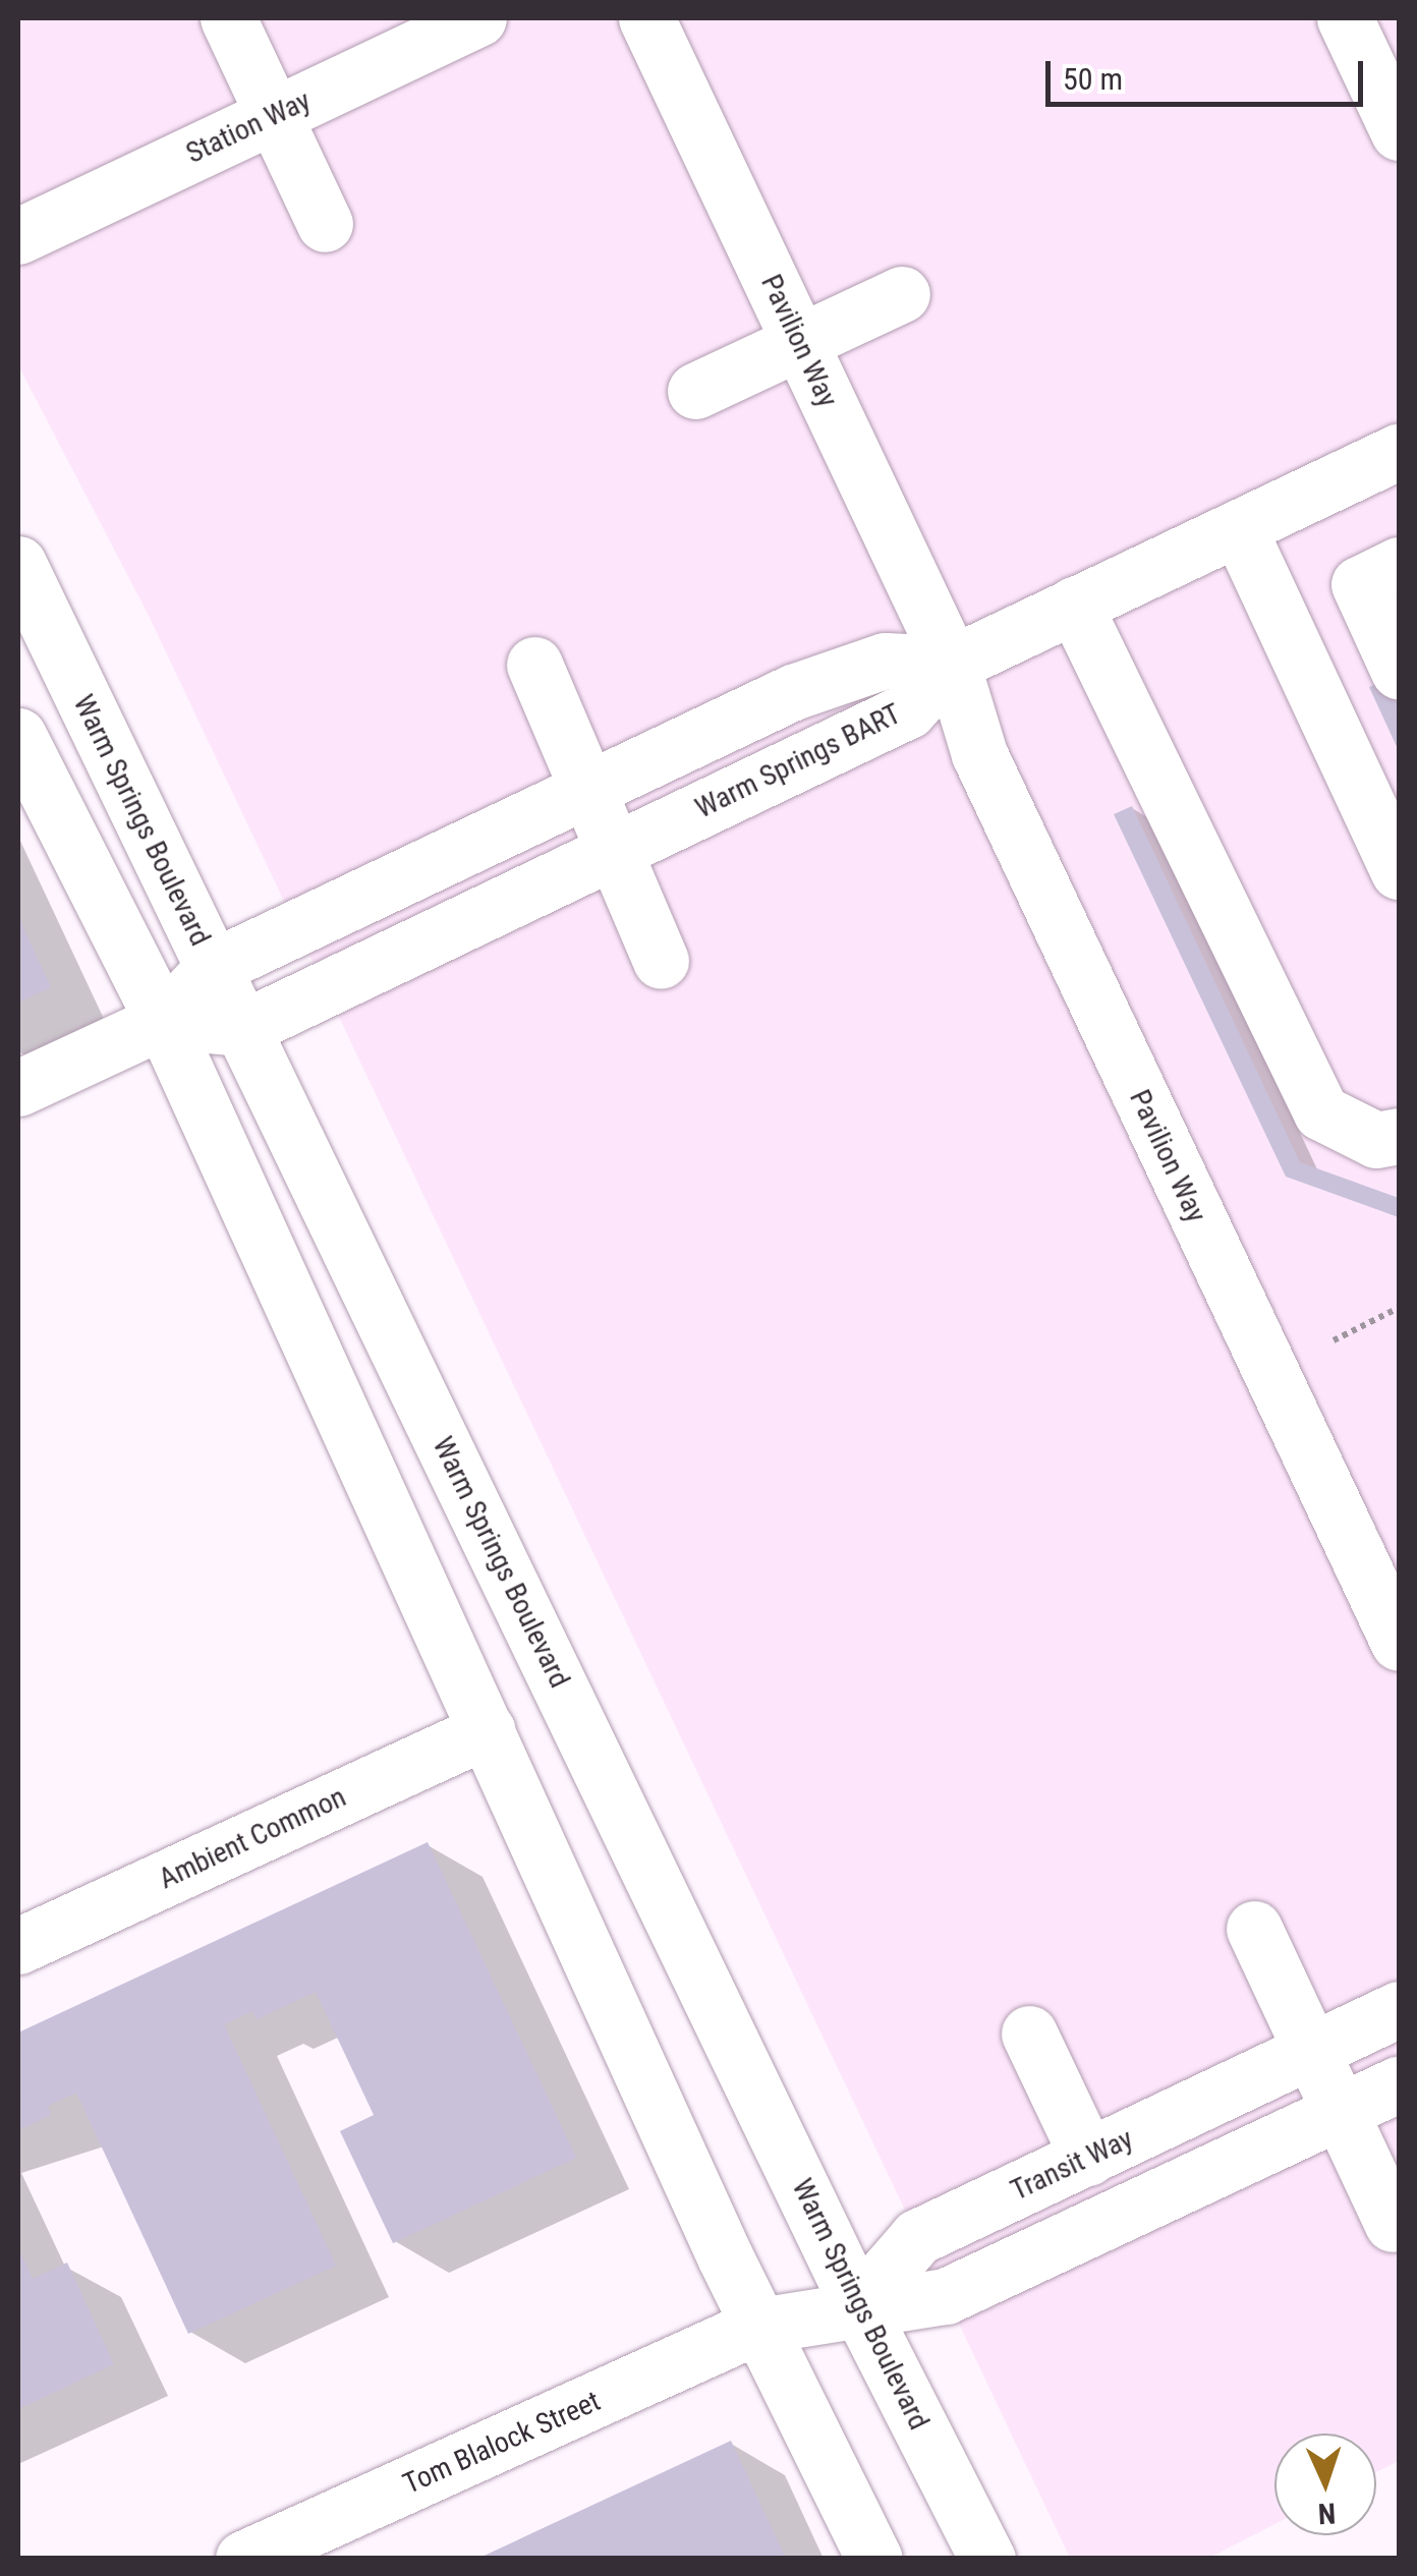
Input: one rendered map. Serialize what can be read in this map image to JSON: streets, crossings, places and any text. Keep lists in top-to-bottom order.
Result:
{
  "streets": {
    "main road": [
      "Station Way",
      "Pavilion Way",
      "Warm Springs BART",
      "Warm Springs Boulevard",
      "Ambient Common",
      "Transit Way",
      "Tom Blalock Street"
    ]
  },
  "crossings": [
    ["Pavilion Way", "Warm Springs BART"],
    ["Warm Springs BART", "Warm Springs Boulevard"],
    ["Warm Springs Boulevard", "Transit Way"]
  ],
  "scale_bar": "50 m",
  "north": "bottom"
}
